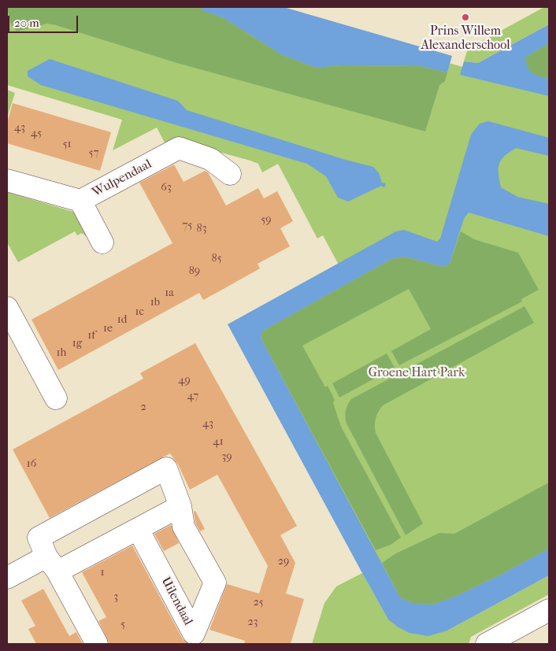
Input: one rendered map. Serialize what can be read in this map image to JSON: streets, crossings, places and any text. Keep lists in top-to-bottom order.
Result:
{
  "streets": {
    "street": ["Wulpendaal", "Uilendaal"]
  },
  "parks": ["Groene Hart Park"],
  "places": ["Prins Willem Alexanderschool"],
  "house_numbers": [
    "43",
    "45",
    "51",
    "57",
    "63",
    "59",
    "75",
    "83",
    "85",
    "89",
    "1a",
    "1b",
    "1c",
    "1d",
    "1e",
    "1f",
    "1g",
    "1h",
    "49",
    "47",
    "2",
    "43",
    "41",
    "39",
    "16",
    "29",
    "1",
    "3",
    "25",
    "23",
    "5"
  ],
  "scale_bar": "20 m"
}
